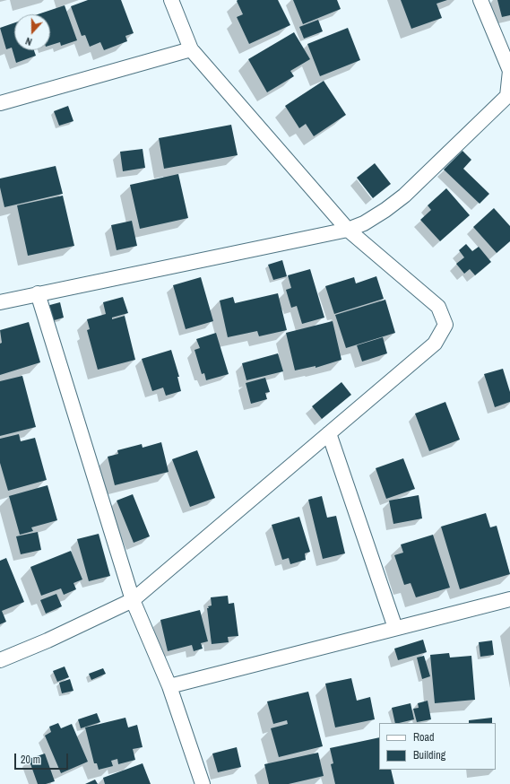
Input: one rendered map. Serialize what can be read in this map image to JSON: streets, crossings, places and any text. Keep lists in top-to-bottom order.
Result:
{
  "legend": ["Road", "Building"],
  "scale_bar": "20 m",
  "north": "bottom"
}
